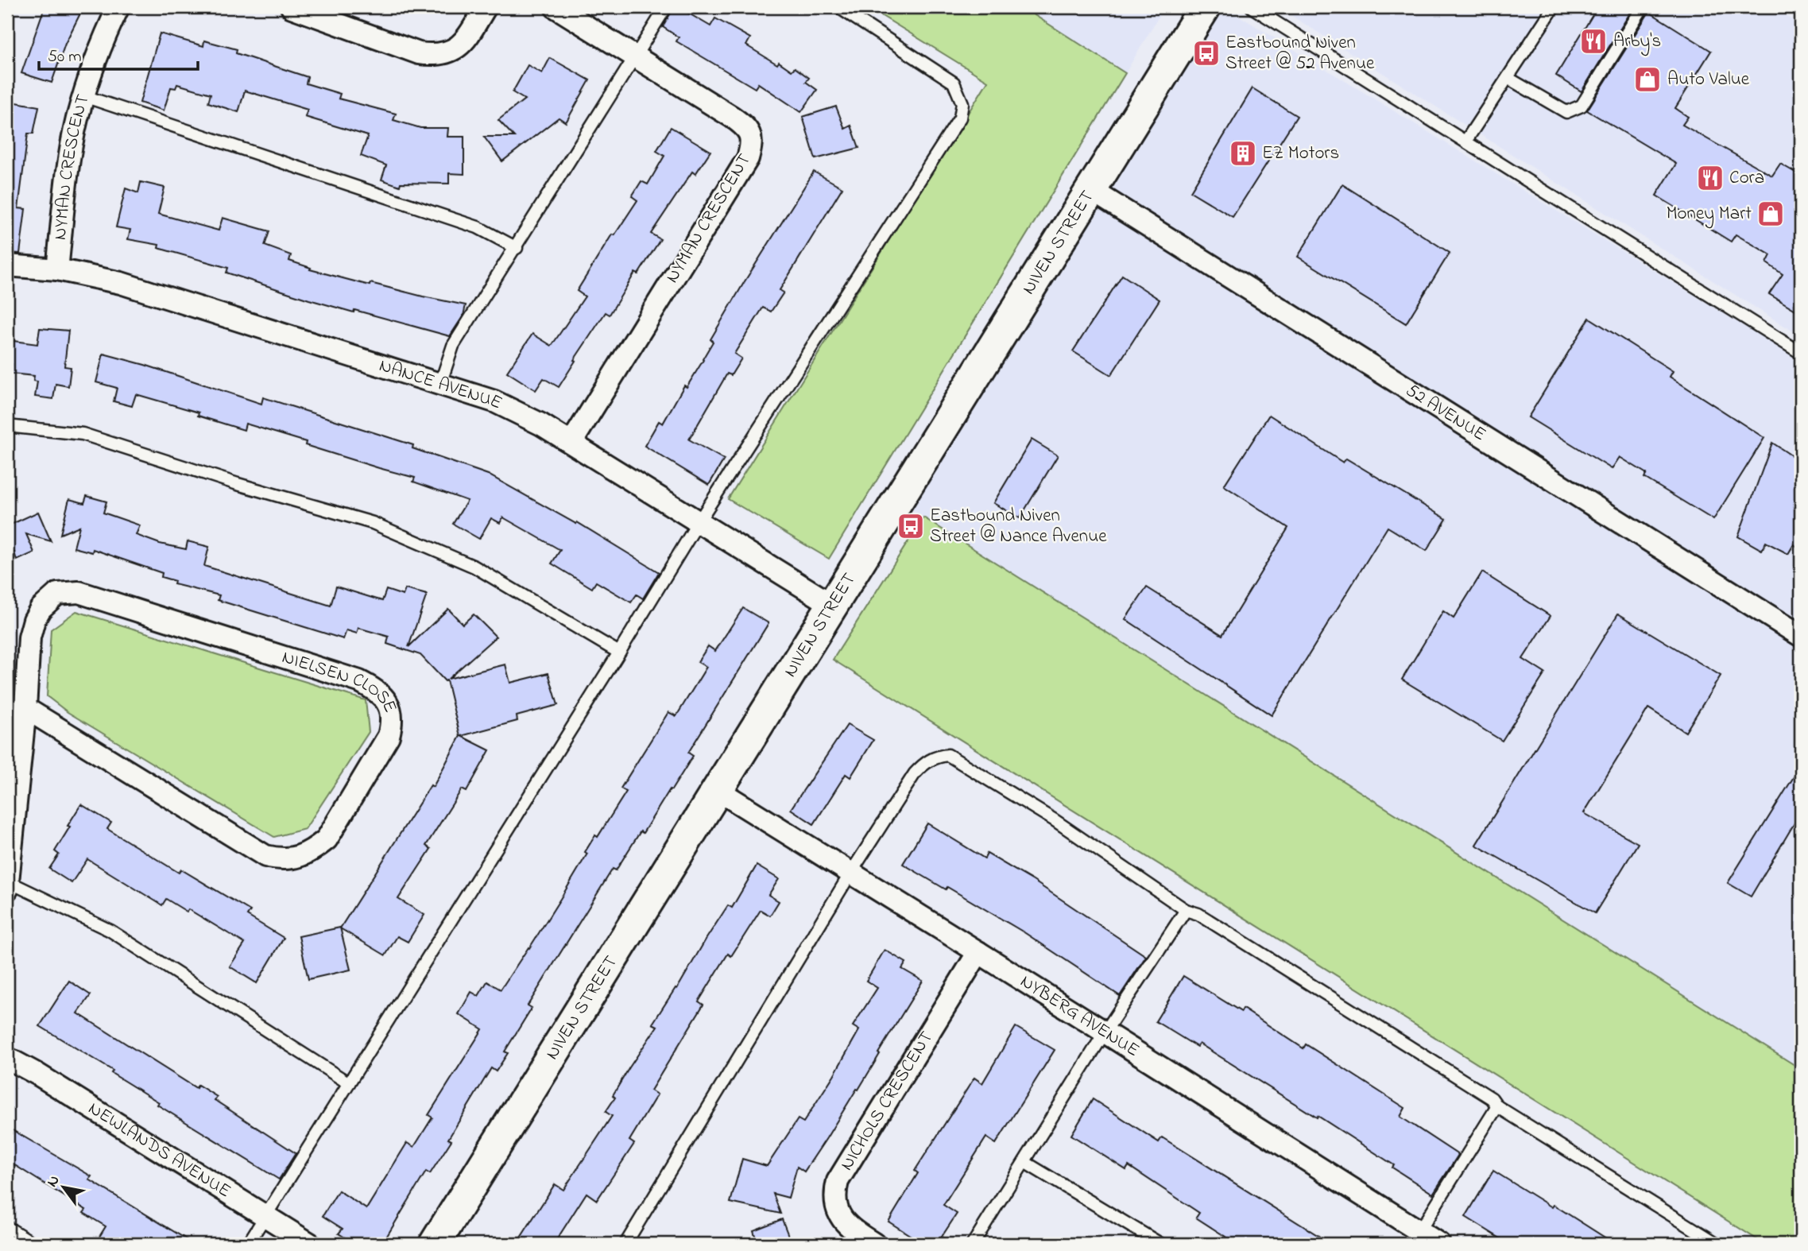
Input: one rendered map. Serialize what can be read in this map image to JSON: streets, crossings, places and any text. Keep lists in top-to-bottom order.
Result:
{
  "streets": {
    "street": [
      "NYMAN CRESCENT",
      "NIVEN STREET",
      "NANCE AVENUE",
      "52 AVENUE",
      "NIELSEN CLOSE",
      "NYBERG AVENUE",
      "NICHOLS CRESCENT",
      "NEWLANDS AVENUE"
    ]
  },
  "crossings": [
    ["NYMAN CRESCENT", "NANCE AVENUE"],
    ["NIVEN STREET", "NANCE AVENUE"],
    ["NIVEN STREET", "52 AVENUE"],
    ["NIVEN STREET", "NYBERG AVENUE"],
    ["NYBERG AVENUE", "NICHOLS CRESCENT"]
  ],
  "places": {
    "restaurant": ["Arby's", "Cora"],
    "bus stop": ["Eastbound Niven Street @ 52 Avenue", "Eastbound Niven Street @ Nance Avenue"],
    "shop": ["Auto Value", "Money Mart"],
    "building": ["EZ Motors"]
  },
  "scale_bar": "50 m",
  "north": "top left"
}
